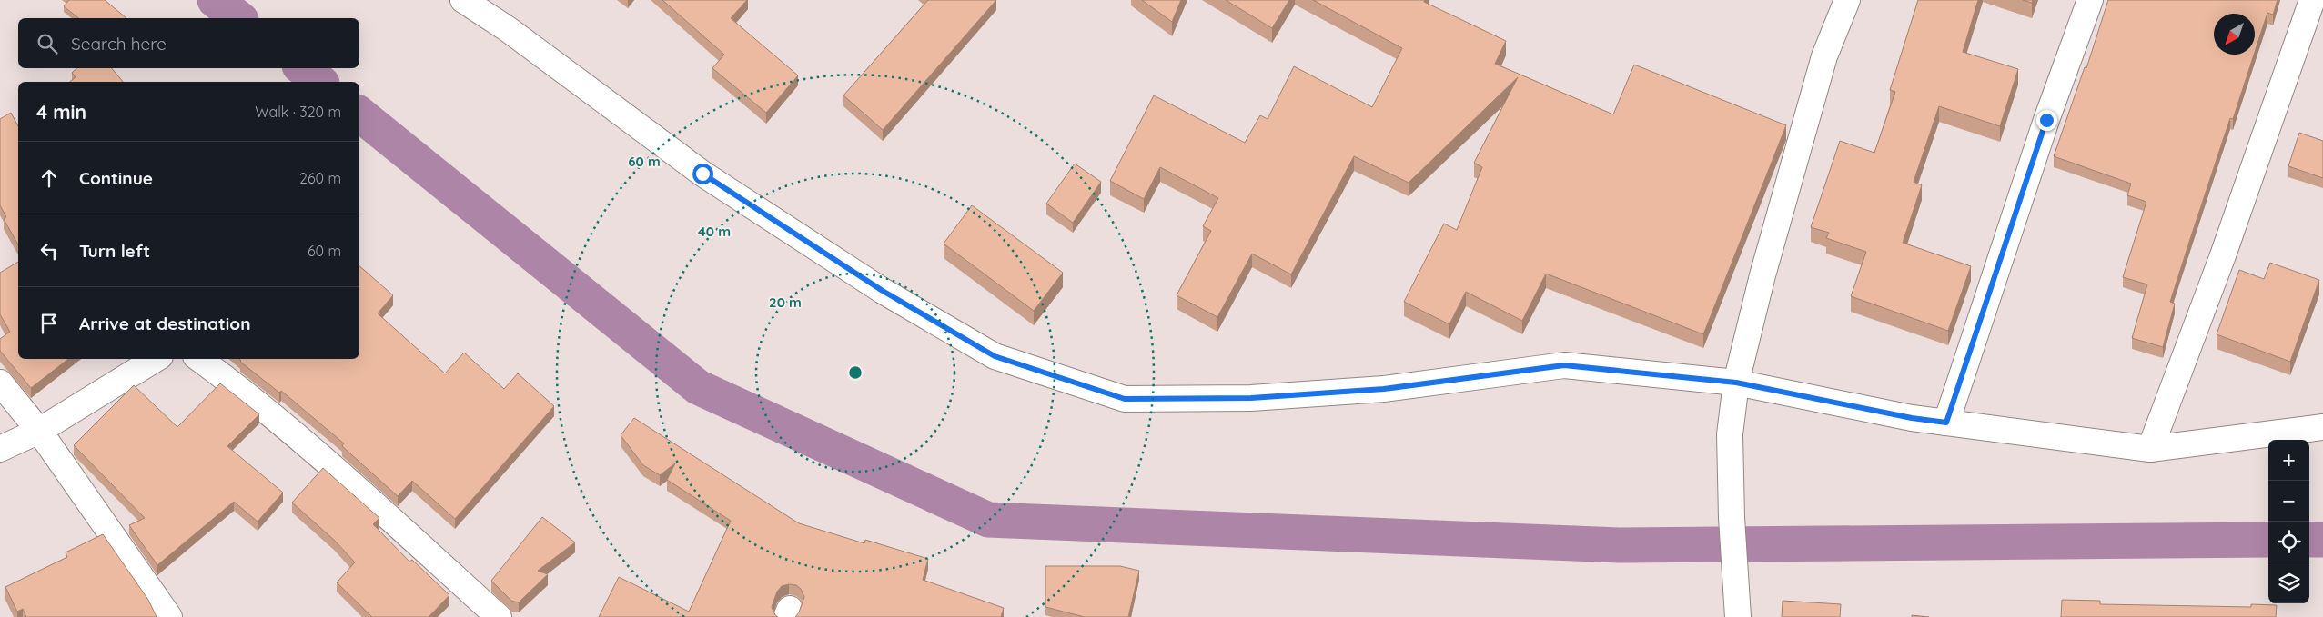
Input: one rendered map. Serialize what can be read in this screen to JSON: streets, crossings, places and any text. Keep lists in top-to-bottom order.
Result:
{
  "north": "bottom left",
  "page": {
    "search": "Search here",
    "heading": ["4 min", "Walk · 320 m"],
    "list": [
      ["Continue", "260 m"],
      ["Turn left", "60 m"],
      "Arrive at destination"
    ],
    "map_buttons": ["+", "−"]
  },
  "rings": ["60 m", "40 m", "20 m"]
}
